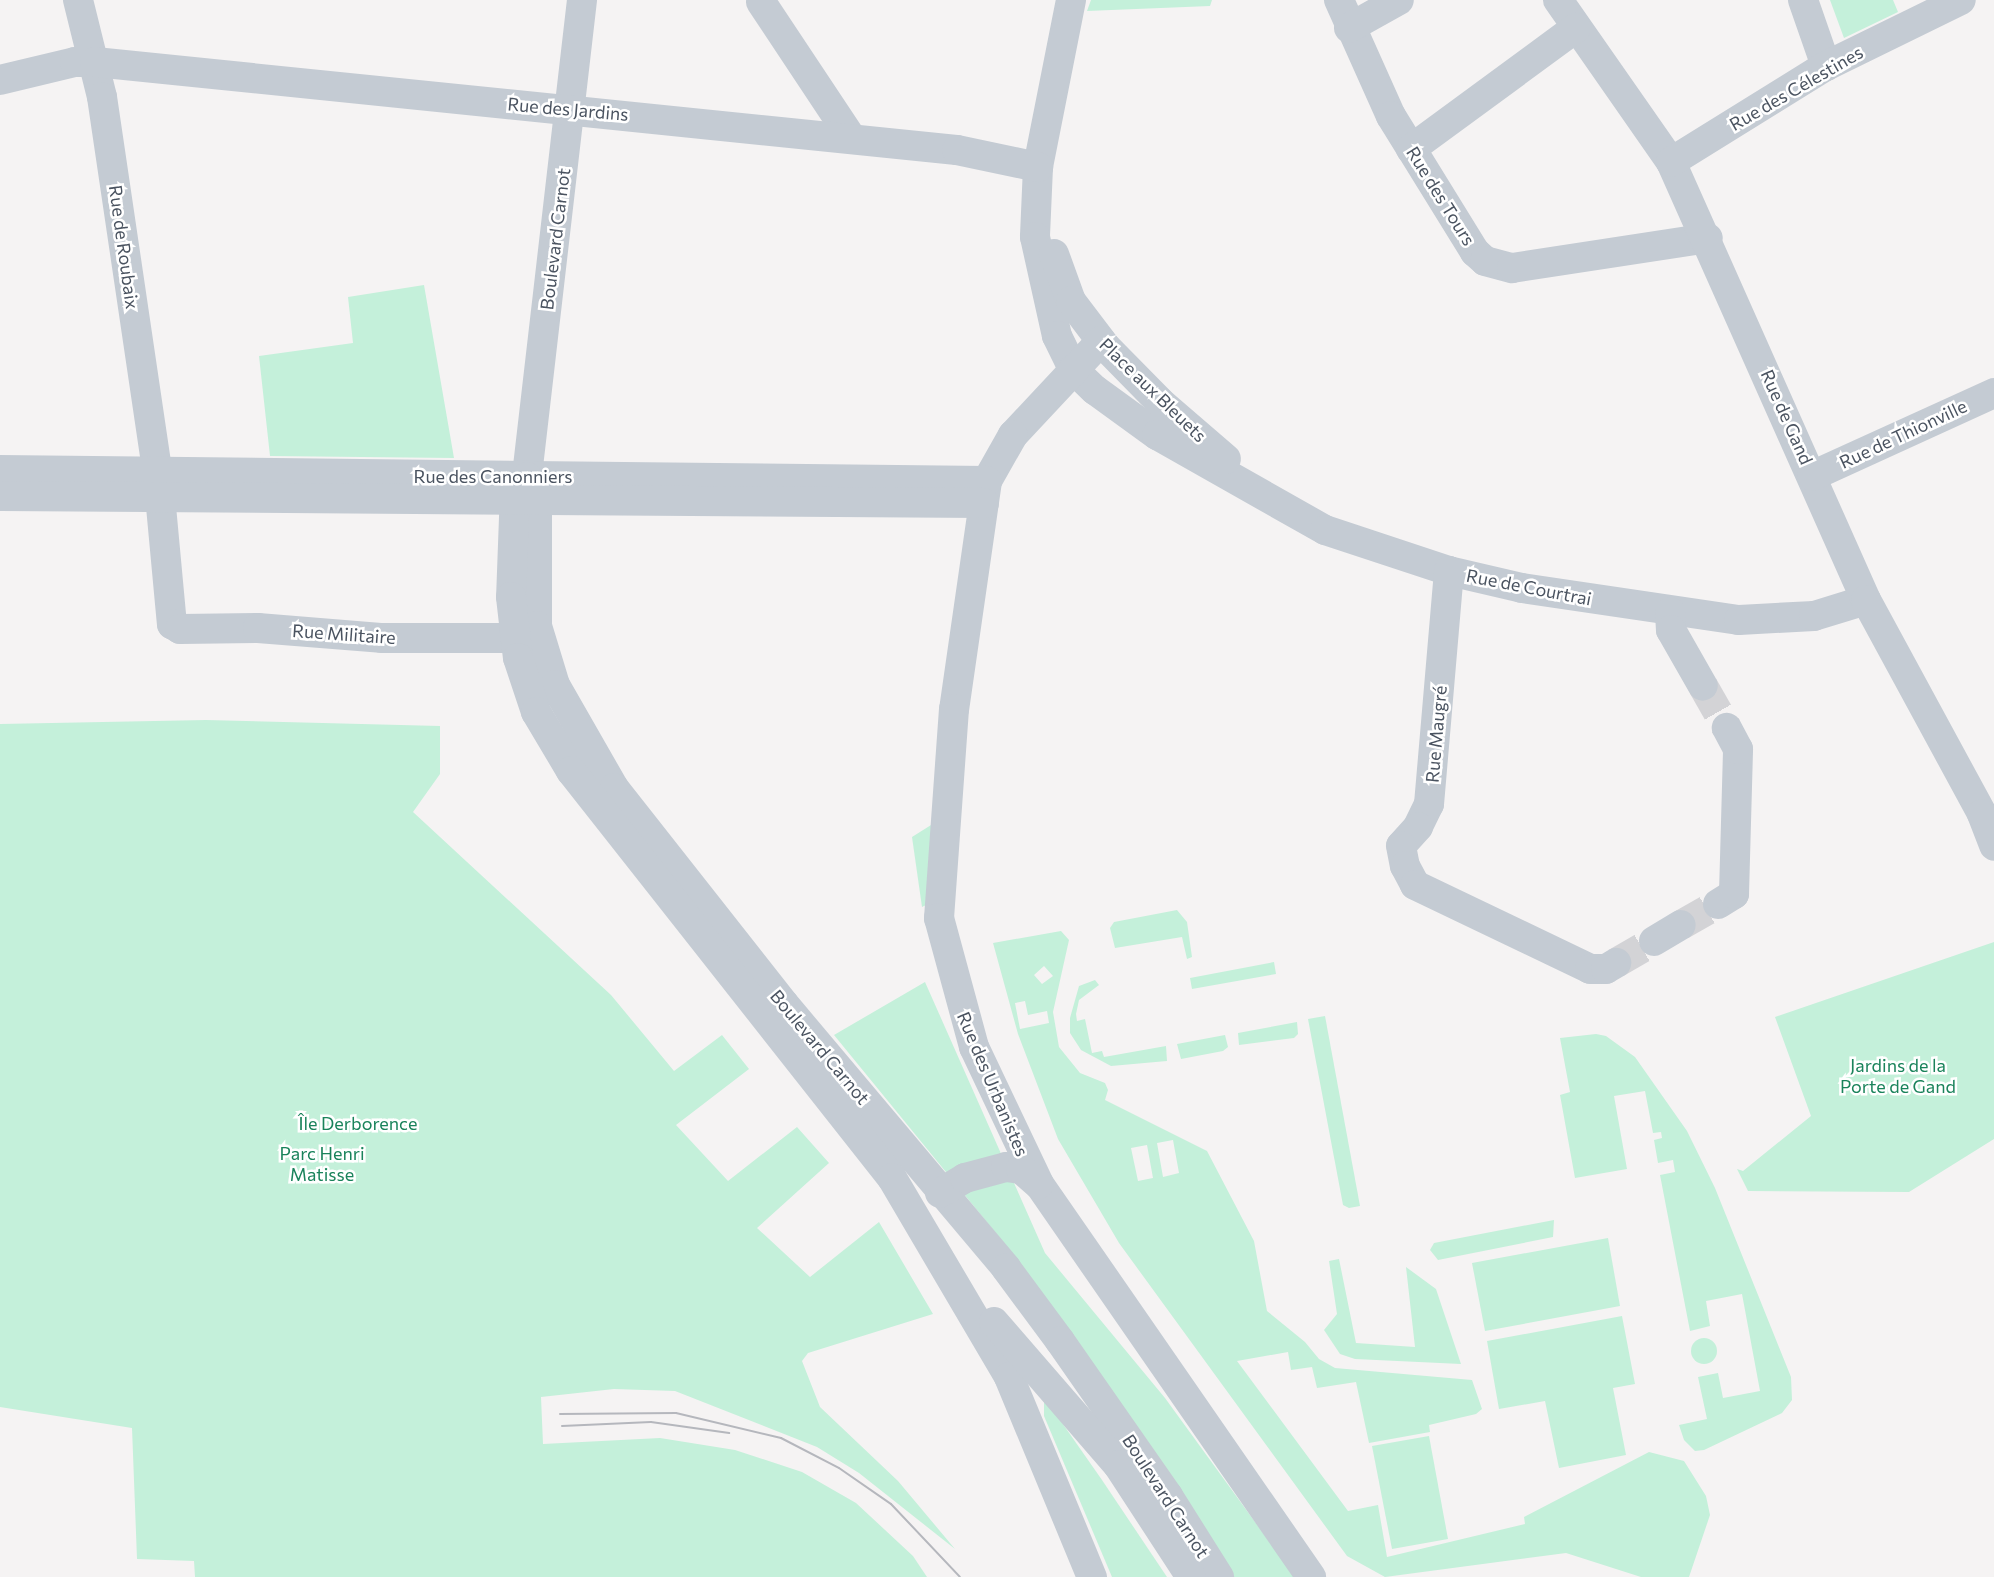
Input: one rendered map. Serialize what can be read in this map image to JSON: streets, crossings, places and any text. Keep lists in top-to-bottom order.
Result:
{
  "streets": {
    "street": [
      "Rue des Célestines",
      "Rue des Jardins",
      "Rue des Tours",
      "Boulevard Carnot",
      "Rue de Roubaix",
      "Place aux Bleuets",
      "Rue de Gand",
      "Rue de Thionville",
      "Rue des Canonniers",
      "Rue de Courtrai",
      "Rue Militaire",
      "Rue Maugré",
      "Rue des Urbanistes"
    ]
  },
  "crossings": [
    ["Rue des Célestines", "Rue de Gand"],
    ["Rue des Jardins", "Boulevard Carnot"],
    ["Rue des Jardins", "Rue de Roubaix"],
    ["Rue des Jardins", "Place aux Bleuets"],
    ["Rue des Tours", "Rue de Gand"],
    ["Boulevard Carnot", "Rue des Canonniers"],
    ["Boulevard Carnot", "Rue Militaire"],
    ["Rue de Roubaix", "Rue des Canonniers"],
    ["Rue de Roubaix", "Rue Militaire"],
    ["Place aux Bleuets", "Rue de Courtrai"],
    ["Place aux Bleuets", "Rue des Urbanistes"],
    ["Rue de Gand", "Rue de Thionville"],
    ["Rue de Gand", "Rue de Courtrai"],
    ["Rue des Canonniers", "Rue des Urbanistes"],
    ["Rue de Courtrai", "Rue Maugré"]
  ],
  "parks": ["Jardins de la Porte de Gand", "Île Derborence", "Parc Henri Matisse"]
}
